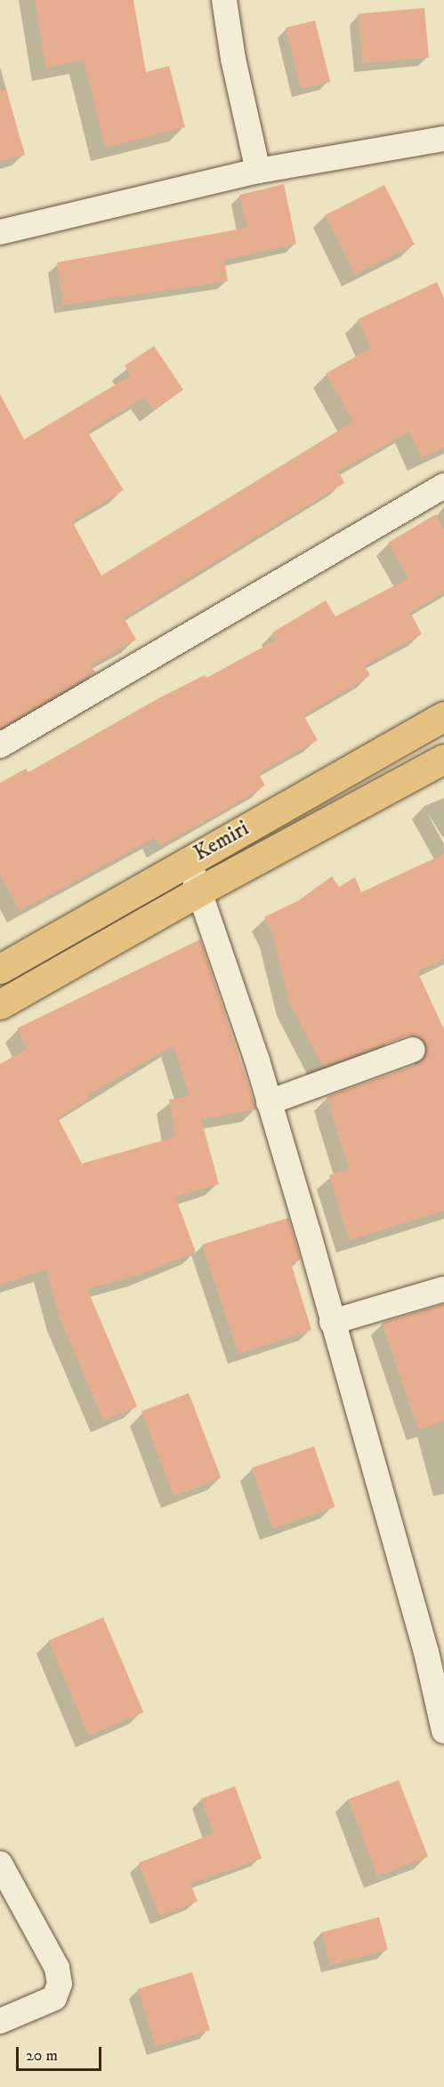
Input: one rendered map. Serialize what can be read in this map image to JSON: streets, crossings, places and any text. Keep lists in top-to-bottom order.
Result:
{
  "streets": {
    "highway": ["Kemiri"]
  },
  "scale_bar": "20 m"
}
